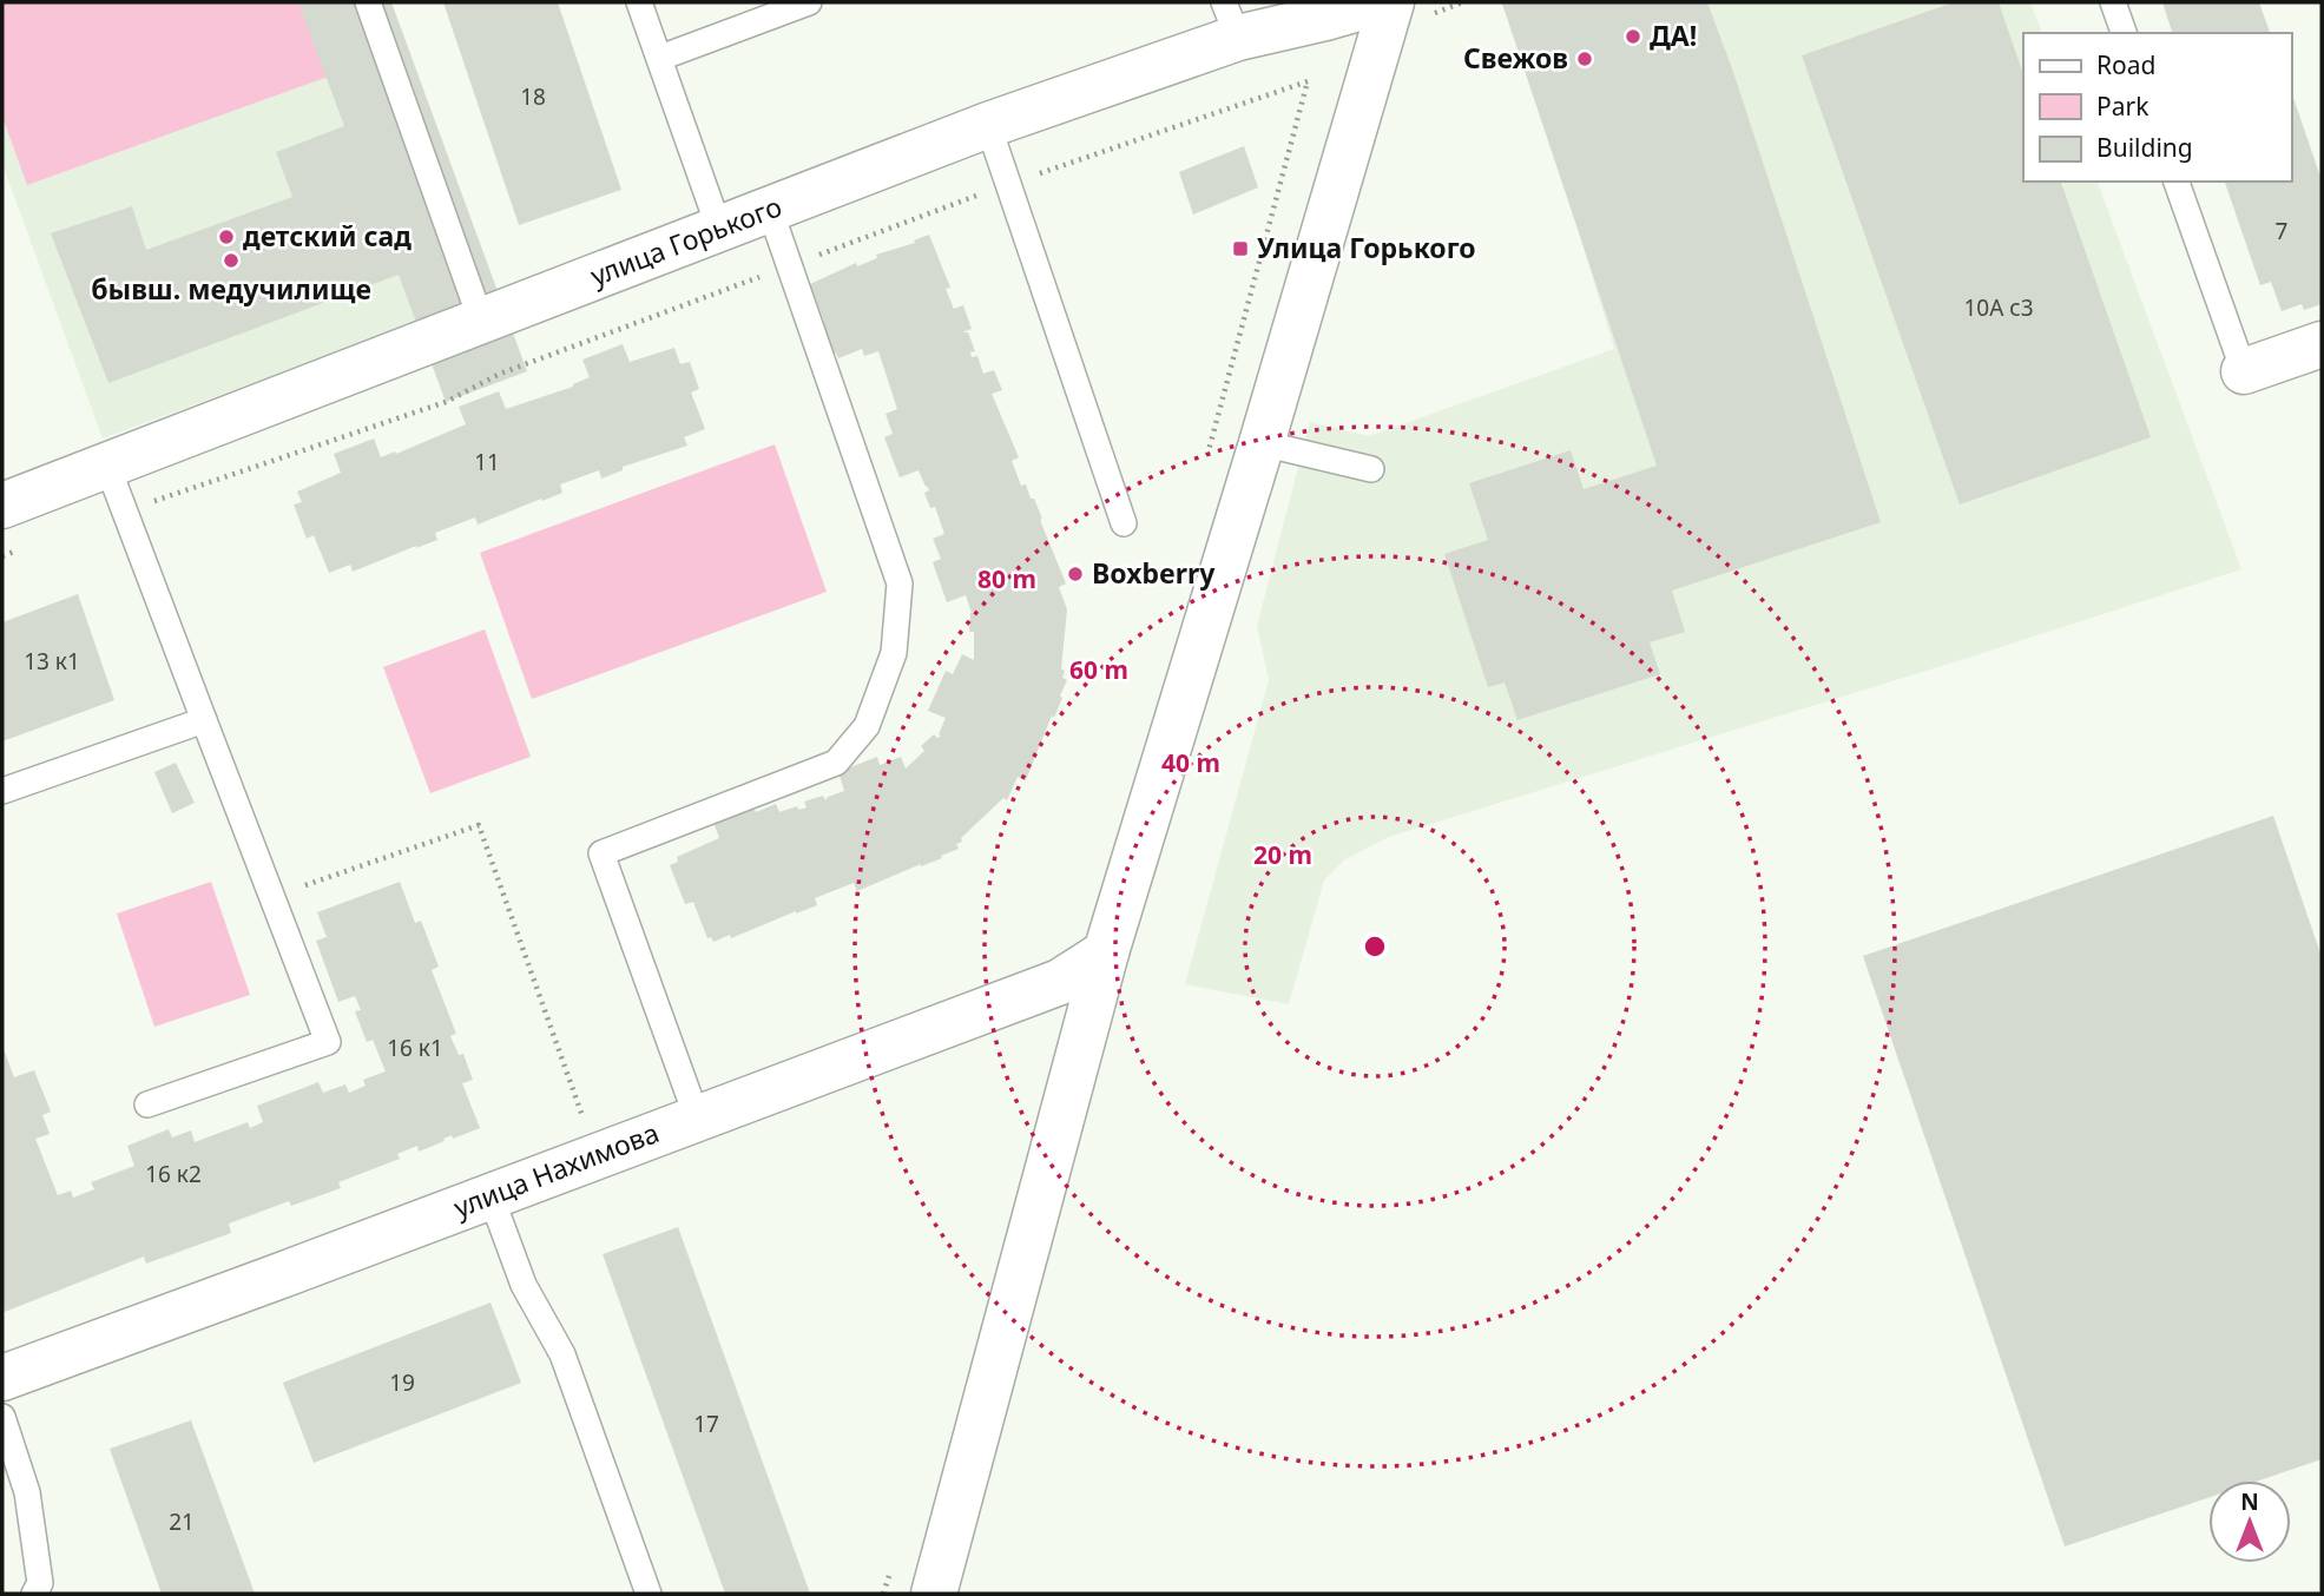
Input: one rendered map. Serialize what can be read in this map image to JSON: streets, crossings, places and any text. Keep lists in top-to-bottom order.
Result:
{
  "streets": {
    "street": ["улица Горького", "улица Нахимова"]
  },
  "places": {
    "other": [
      "ДА!",
      "Свежов",
      "детский сад",
      "бывш. медучилище",
      "Boxberry"
    ],
    "transit": ["Улица Горького"]
  },
  "house_numbers": [
    "18",
    "7",
    "10А с3",
    "11",
    "13 к1",
    "16 к1",
    "16 к2",
    "19",
    "17",
    "21"
  ],
  "legend": ["Road", "Park", "Building"],
  "north": "top",
  "rings": [
    "80 m",
    "60 m",
    "40 m",
    "20 m"
  ]
}
